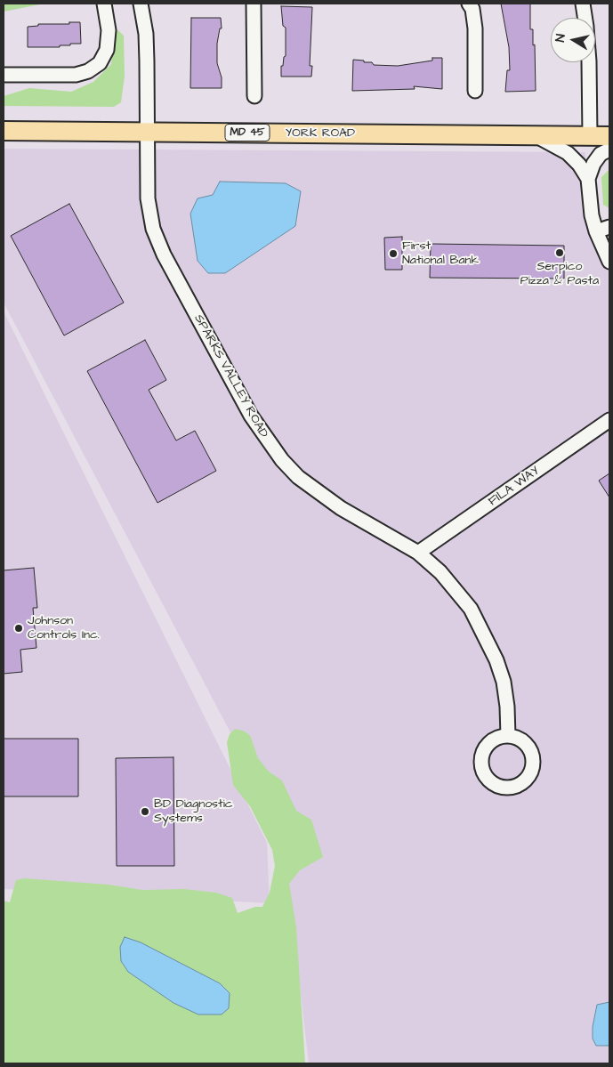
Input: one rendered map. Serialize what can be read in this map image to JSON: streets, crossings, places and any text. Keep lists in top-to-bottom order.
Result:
{
  "streets": {
    "main road": ["MD 45", "YORK ROAD"],
    "street": ["SPARKS VALLEY ROAD", "FILA WAY"]
  },
  "crossings": [
    ["YORK ROAD", "SPARKS VALLEY ROAD"],
    ["SPARKS VALLEY ROAD", "FILA WAY"]
  ],
  "places": [
    "Serpico Pizza & Pasta",
    "First National Bank",
    "Johnson Controls Inc.",
    "BD Diagnostic Systems"
  ],
  "north": "left"
}
